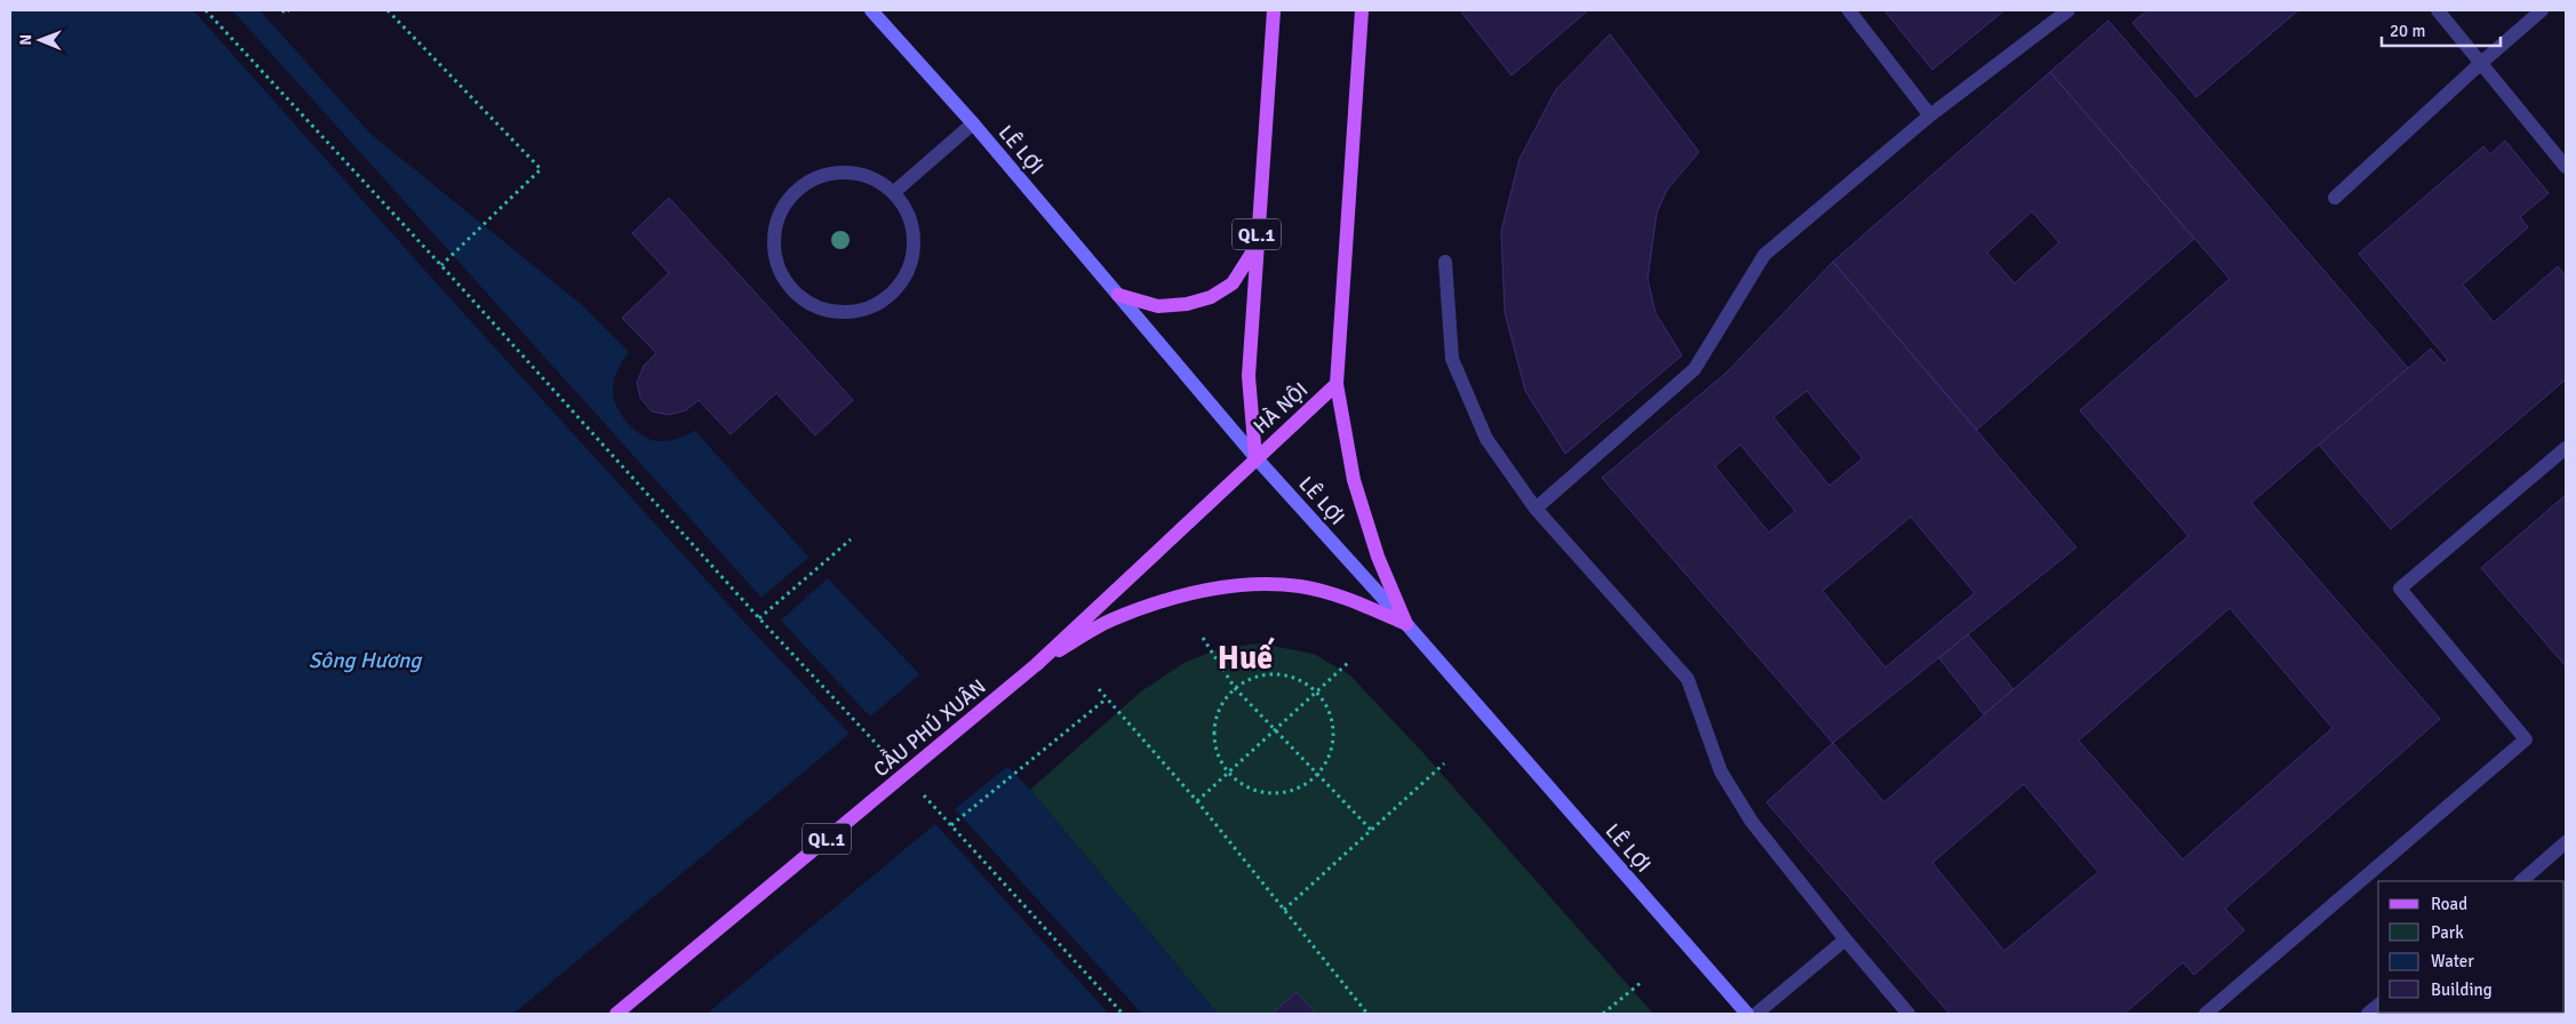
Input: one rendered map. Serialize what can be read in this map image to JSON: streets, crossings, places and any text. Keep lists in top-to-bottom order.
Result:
{
  "streets": {
    "main road": [
      "LÊ LỢI",
      "QL.1",
      "HÀ NỘI",
      "CẦU PHÚ XUÂN"
    ]
  },
  "crossings": [
    ["LÊ LỢI", "HÀ NỘI"],
    ["LÊ LỢI", "CẦU PHÚ XUÂN"],
    ["HÀ NỘI", "CẦU PHÚ XUÂN"]
  ],
  "districts": ["Huế"],
  "water": ["Sông Hương"],
  "legend": [
    "Road",
    "Park",
    "Water",
    "Building"
  ],
  "scale_bar": "20 m",
  "north": "left"
}
